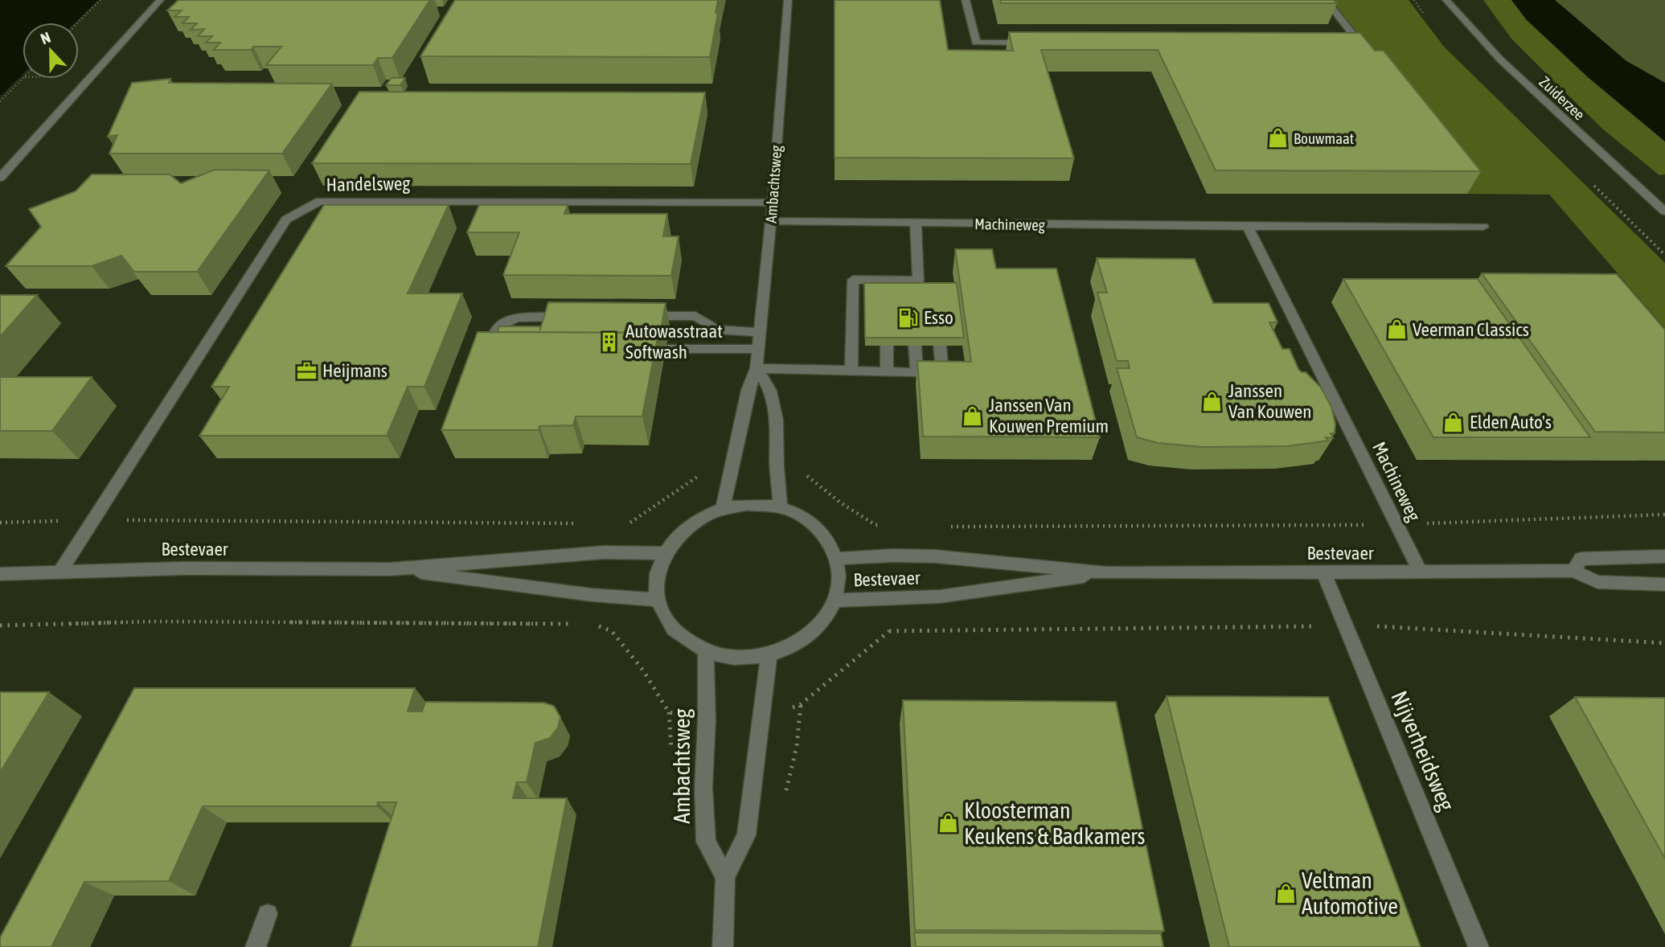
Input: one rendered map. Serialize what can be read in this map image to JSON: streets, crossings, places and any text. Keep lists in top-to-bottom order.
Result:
{
  "streets": {
    "street": [
      "Zuiderzee",
      "Handelsweg",
      "Ambachtsweg",
      "Machineweg",
      "Bestevaer",
      "Nijverheidsweg"
    ]
  },
  "crossings": [
    ["Handelsweg", "Ambachtsweg"],
    ["Handelsweg", "Bestevaer"],
    ["Ambachtsweg", "Machineweg"],
    ["Ambachtsweg", "Bestevaer"],
    ["Machineweg", "Bestevaer"],
    ["Bestevaer", "Nijverheidsweg"]
  ],
  "places": {
    "shop": [
      "Bouwmaat",
      "Veerman Classics",
      "Janssen Van Kouwen",
      "Janssen Van Kouwen Premium",
      "Elden Auto's",
      "Kloosterman Keukens & Badkamers",
      "Veltman Automotive"
    ],
    "fuel station": ["Esso"],
    "building": ["Autowasstraat Softwash"],
    "office": ["Heijmans"]
  },
  "north": "top"
}
